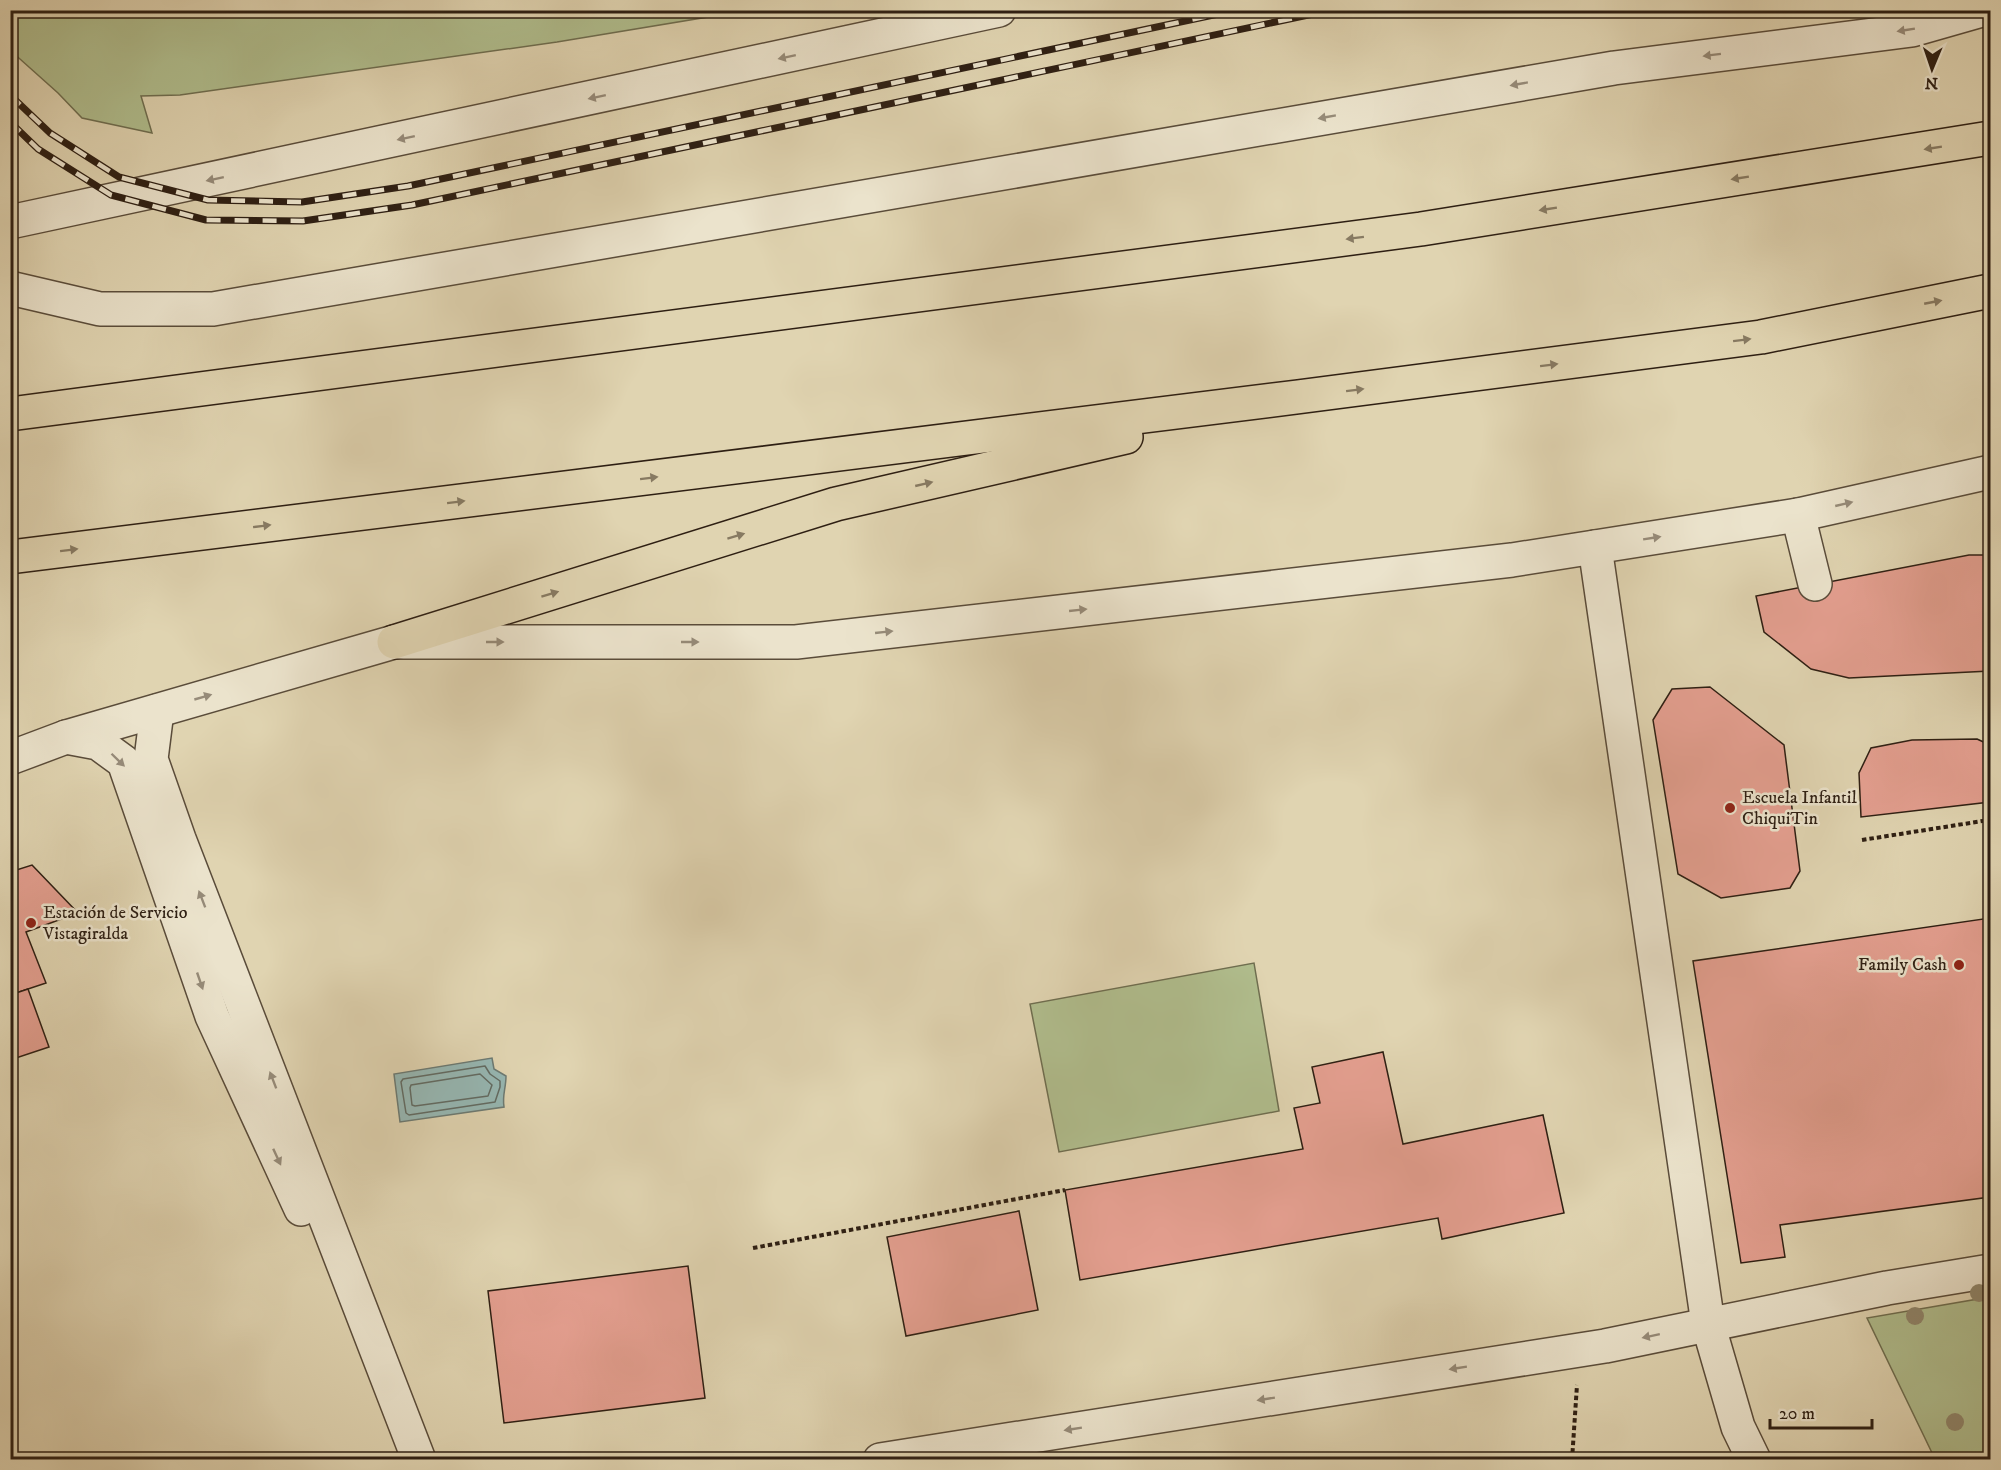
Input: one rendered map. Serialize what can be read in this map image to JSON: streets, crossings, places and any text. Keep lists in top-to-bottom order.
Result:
{
  "places": ["Escuela Infantil ChiquiTin", "Estación de Servicio Vistagiralda", "Family Cash"],
  "scale_bar": "20 m",
  "north": "bottom"
}
